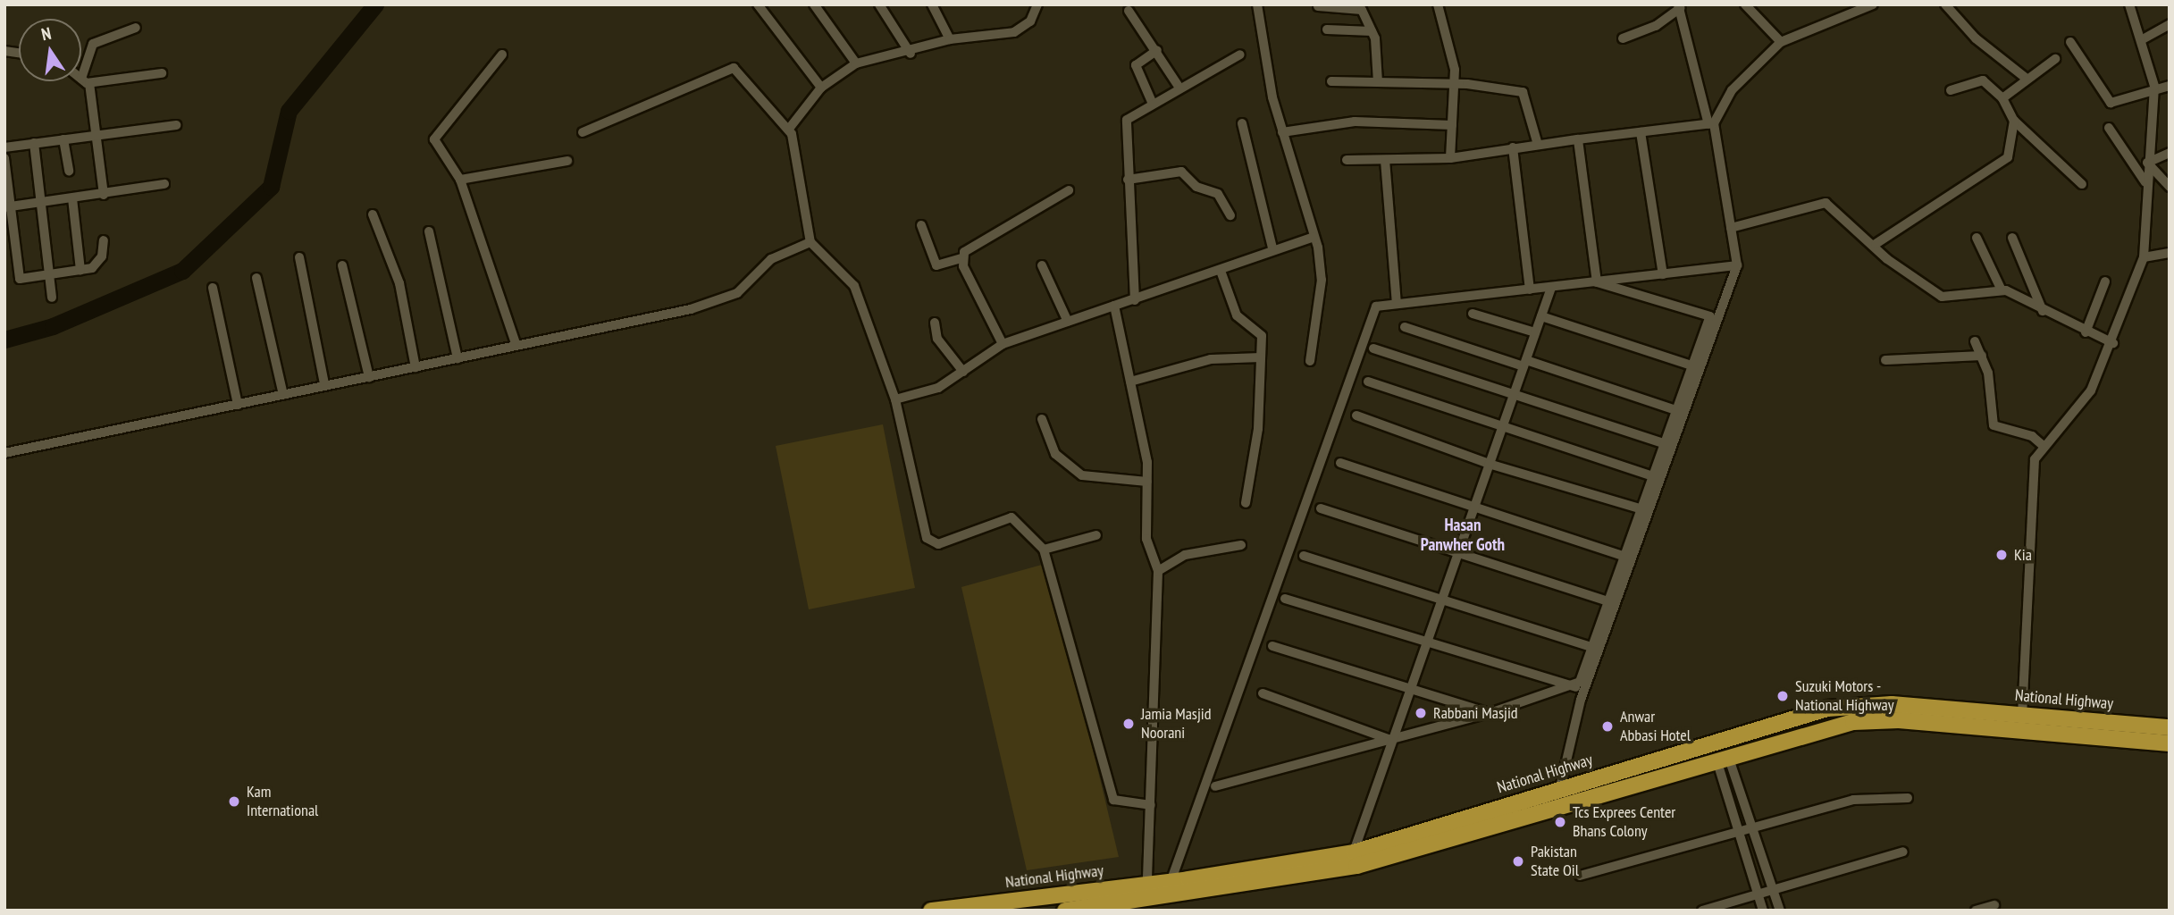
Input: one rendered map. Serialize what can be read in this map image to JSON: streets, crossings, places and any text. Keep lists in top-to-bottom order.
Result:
{
  "streets": {
    "highway": ["National Highway"]
  },
  "districts": ["Hasan Panwher Goth"],
  "places": [
    "Kia",
    "Suzuki Motors - National Highway",
    "Rabbani Masjid",
    "Jamia Masjid Noorani",
    "Anwar Abbasi Hotel",
    "Kam International",
    "Tcs Exprees Center Bhans Colony",
    "Pakistan State Oil"
  ],
  "north": "top"
}
